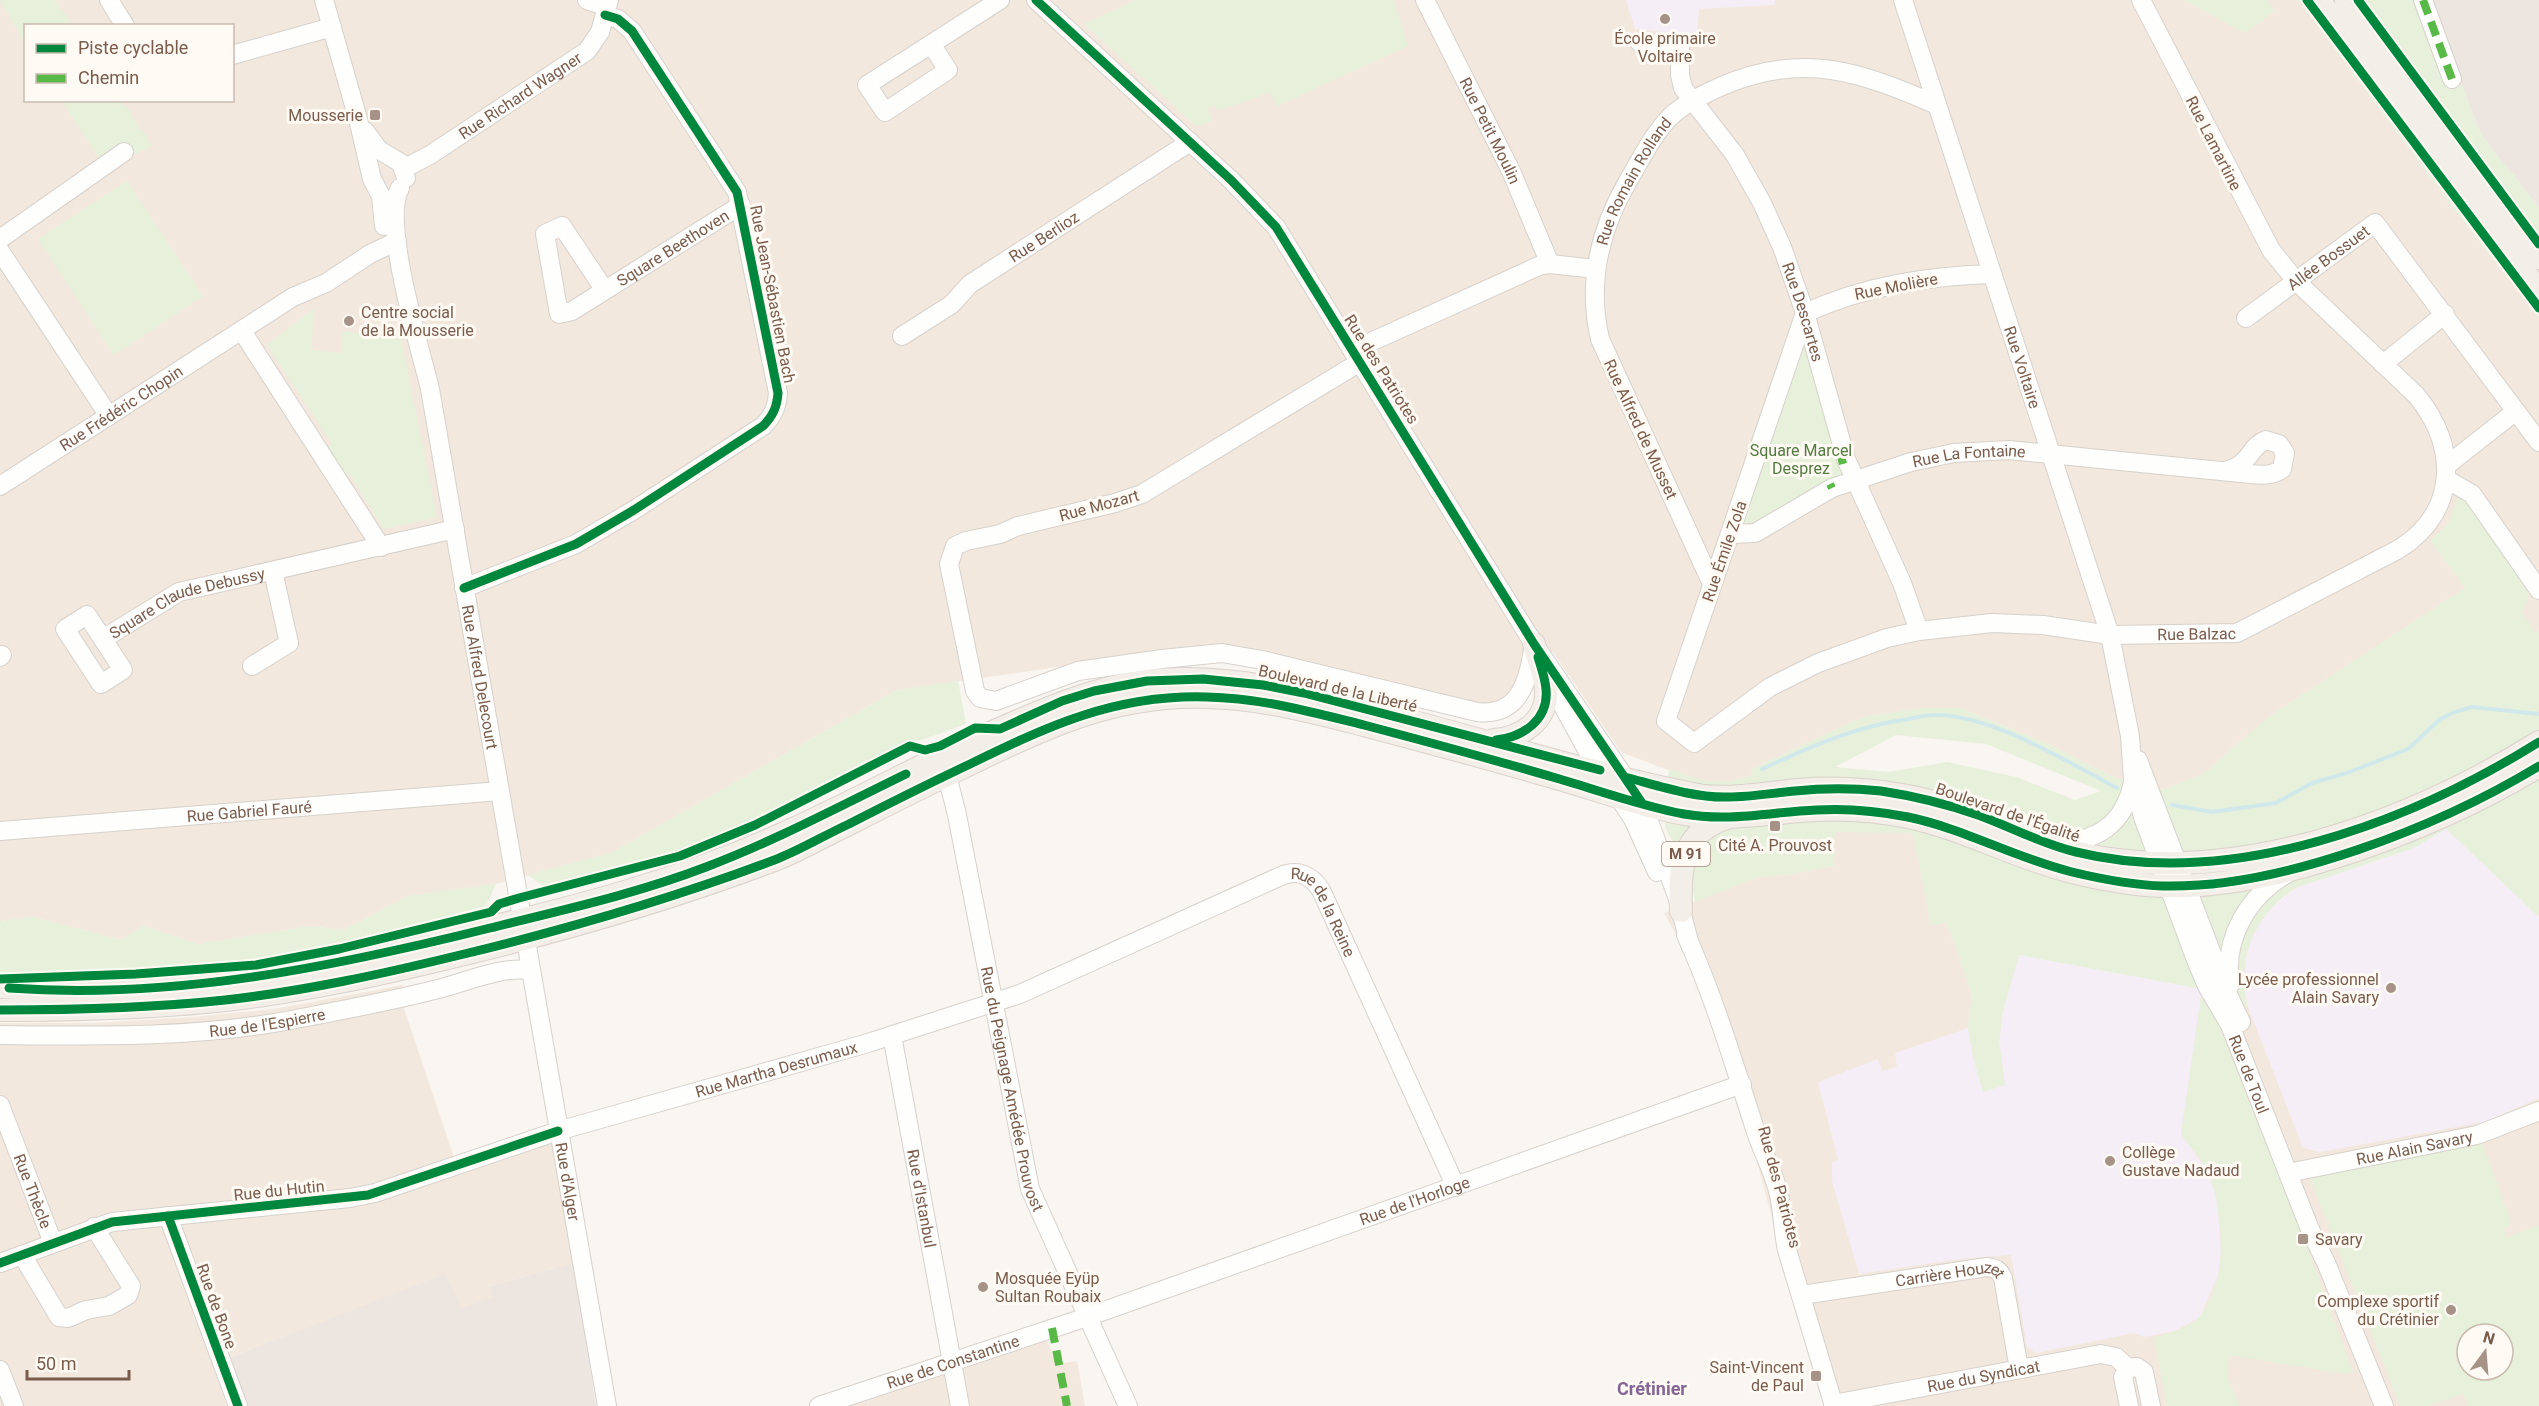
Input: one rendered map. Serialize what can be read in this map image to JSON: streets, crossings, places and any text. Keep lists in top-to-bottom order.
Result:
{
  "streets": {
    "main road": ["Boulevard de la Liberté", "Boulevard de l'Égalité", "M 91"],
    "street": [
      "Rue Richard Wagner",
      "Rue Petit Moulin",
      "Rue Lamartine",
      "Rue Romain Rolland",
      "Rue Berlioz",
      "Square Beethoven",
      "Allée Bossuet",
      "Rue Molière",
      "Rue Jean-Sébastien Bach",
      "Rue Descartes",
      "Rue Voltaire",
      "Rue des Patriotes",
      "Rue Frédéric Chopin",
      "Rue Alfred de Musset",
      "Rue La Fontaine",
      "Rue Mozart",
      "Rue Émile Zola",
      "Square Claude Debussy",
      "Rue Balzac",
      "Rue Alfred Delecourt",
      "Rue Gabriel Fauré",
      "Rue de la Reine",
      "Rue de l'Espierre",
      "Rue Martha Desrumaux",
      "Rue de Toul",
      "Rue du Peignage Amédée Prouvost",
      "Rue Alain Savary",
      "Rue d'Alger",
      "Rue du Hutin",
      "Rue Thècle",
      "Rue d'Istanbul",
      "Rue de l'Horloge",
      "Carrière Houzet",
      "Rue de Bone",
      "Rue de Constantine",
      "Rue du Syndicat"
    ]
  },
  "crossings": [
    ["Rue Richard Wagner", "Rue Jean-Sébastien Bach"],
    ["Rue Richard Wagner", "Rue Alfred Delecourt"],
    ["Rue Petit Moulin", "Rue Romain Rolland"],
    ["Rue Lamartine", "Allée Bossuet"],
    ["Rue Lamartine", "Rue Balzac"],
    ["Rue Romain Rolland", "Rue Descartes"],
    ["Rue Romain Rolland", "Rue Voltaire"],
    ["Rue Romain Rolland", "Rue des Patriotes"],
    ["Rue Romain Rolland", "Rue Alfred de Musset"],
    ["Rue Romain Rolland", "Rue Mozart"],
    ["Rue Berlioz", "Rue des Patriotes"],
    ["Square Beethoven", "Rue Jean-Sébastien Bach"],
    ["Allée Bossuet", "Rue Balzac"],
    ["Rue Molière", "Rue Descartes"],
    ["Rue Molière", "Rue Voltaire"],
    ["Rue Molière", "Rue Émile Zola"],
    ["Rue Jean-Sébastien Bach", "Rue Alfred Delecourt"],
    ["Rue Descartes", "Rue La Fontaine"],
    ["Rue Descartes", "Rue Émile Zola"],
    ["Rue Descartes", "Rue Balzac"],
    ["Rue Voltaire", "Rue La Fontaine"],
    ["Rue Voltaire", "Rue Balzac"],
    ["Rue Voltaire", "Boulevard de l'Égalité"],
    ["Rue Voltaire", "Rue de Toul"],
    ["Rue des Patriotes", "Rue Mozart"],
    ["Rue des Patriotes", "Boulevard de la Liberté"],
    ["Rue des Patriotes", "Boulevard de l'Égalité"],
    ["Rue des Patriotes", "M 91"],
    ["Rue des Patriotes", "Rue de l'Horloge"],
    ["Rue des Patriotes", "Carrière Houzet"],
    ["Rue des Patriotes", "Rue du Syndicat"],
    ["Rue Frédéric Chopin", "Rue Alfred Delecourt"],
    ["Rue Alfred de Musset", "Rue Émile Zola"],
    ["Rue La Fontaine", "Rue Émile Zola"],
    ["Rue Mozart", "Boulevard de la Liberté"],
    ["Rue Émile Zola", "Rue Balzac"],
    ["Square Claude Debussy", "Rue Alfred Delecourt"],
    ["Rue Alfred Delecourt", "Boulevard de la Liberté"],
    ["Rue Alfred Delecourt", "Rue Gabriel Fauré"],
    ["Rue Alfred Delecourt", "Rue d'Alger"],
    ["Boulevard de la Liberté", "Boulevard de l'Égalité"],
    ["Boulevard de la Liberté", "M 91"],
    ["Boulevard de la Liberté", "Rue du Peignage Amédée Prouvost"],
    ["Boulevard de la Liberté", "Rue d'Alger"],
    ["Boulevard de l'Égalité", "M 91"],
    ["Boulevard de l'Égalité", "Rue de Toul"],
    ["Rue de la Reine", "Rue Martha Desrumaux"],
    ["Rue de la Reine", "Rue du Peignage Amédée Prouvost"],
    ["Rue de la Reine", "Rue de l'Horloge"],
    ["Rue de l'Espierre", "Rue d'Alger"],
    ["Rue Martha Desrumaux", "Rue du Peignage Amédée Prouvost"],
    ["Rue Martha Desrumaux", "Rue d'Alger"],
    ["Rue Martha Desrumaux", "Rue du Hutin"],
    ["Rue Martha Desrumaux", "Rue d'Istanbul"],
    ["Rue de Toul", "Rue Alain Savary"],
    ["Rue du Peignage Amédée Prouvost", "Rue de l'Horloge"],
    ["Rue du Peignage Amédée Prouvost", "Rue de Constantine"],
    ["Rue d'Alger", "Rue du Hutin"],
    ["Rue du Hutin", "Rue Thècle"],
    ["Rue du Hutin", "Rue de Bone"],
    ["Rue d'Istanbul", "Rue de Constantine"],
    ["Rue de l'Horloge", "Rue de Constantine"],
    ["Carrière Houzet", "Rue du Syndicat"]
  ],
  "districts": ["Crétinier"],
  "parks": ["Square Marcel Desprez"],
  "places": {
    "other": [
      "École primaire Voltaire",
      "Centre social de la Mousserie",
      "Lycée professionnel Alain Savary",
      "Collège Gustave Nadaud",
      "Mosquée Eyüp Sultan Roubaix",
      "Complexe sportif du Crétinier"
    ],
    "transit": [
      "Mousserie",
      "Cité A. Prouvost",
      "Savary",
      "Saint-Vincent de Paul"
    ]
  },
  "legend": ["Piste cyclable", "Chemin"],
  "scale_bar": "50 m",
  "north": "top"
}
